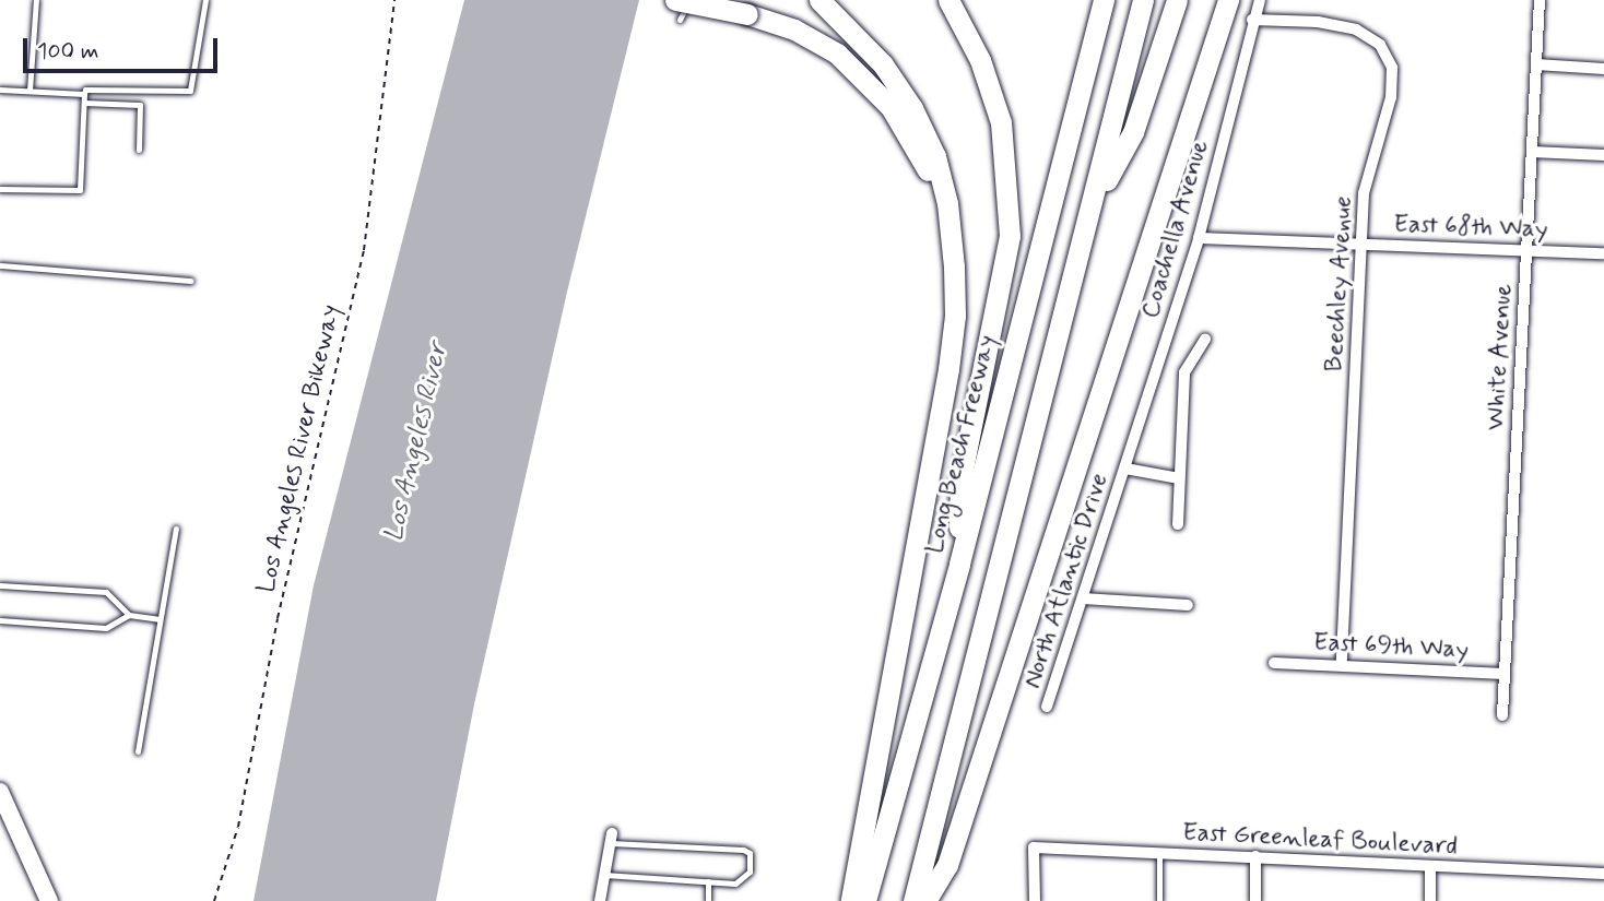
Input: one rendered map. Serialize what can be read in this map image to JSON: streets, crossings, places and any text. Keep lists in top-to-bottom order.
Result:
{
  "streets": {
    "highway": ["Long Beach Freeway"],
    "street": [
      "East 68th Way",
      "Coachella Avenue",
      "Beechley Avenue",
      "White Avenue",
      "North Atlantic Drive",
      "East 69th Way",
      "East Greenleaf Boulevard"
    ],
    "path": ["Los Angeles River Bikeway"]
  },
  "crossings": [
    ["East 68th Way", "Coachella Avenue"],
    ["East 68th Way", "Beechley Avenue"],
    ["East 68th Way", "White Avenue"],
    ["Coachella Avenue", "Beechley Avenue"],
    ["Coachella Avenue", "North Atlantic Drive"],
    ["Beechley Avenue", "East 69th Way"],
    ["White Avenue", "East 69th Way"]
  ],
  "water": ["Los Angeles River"],
  "scale_bar": "100 m"
}
